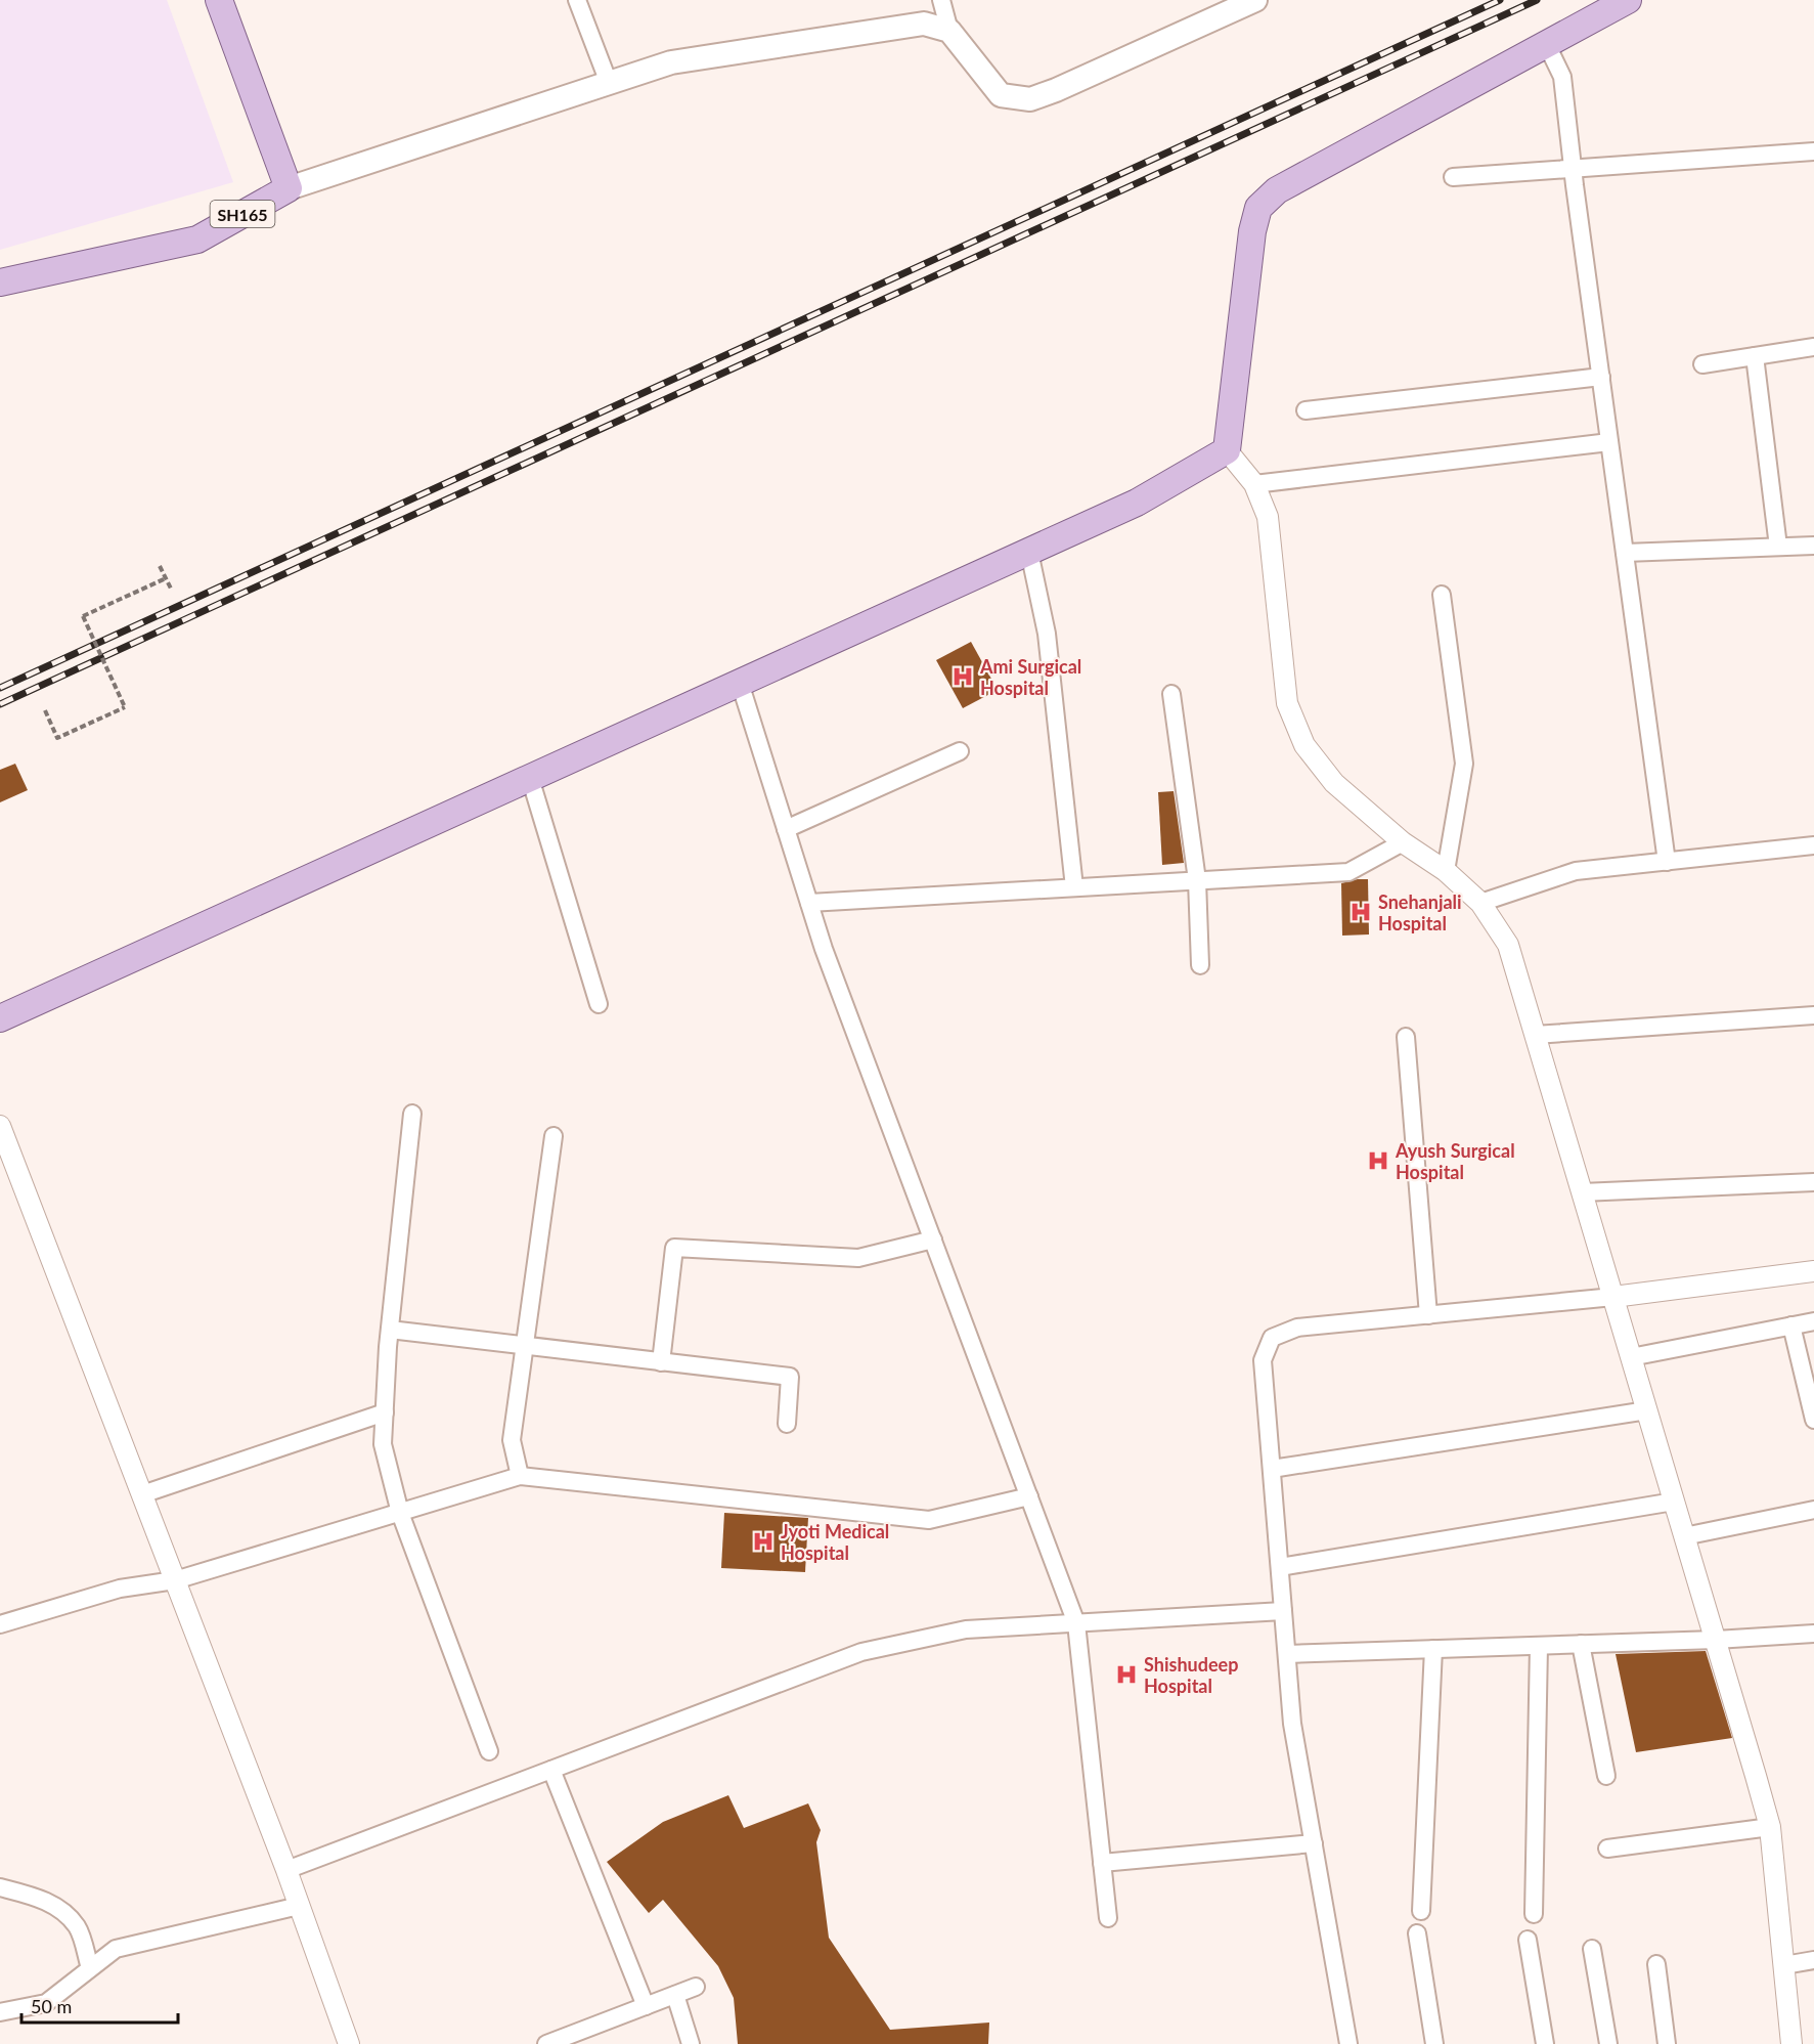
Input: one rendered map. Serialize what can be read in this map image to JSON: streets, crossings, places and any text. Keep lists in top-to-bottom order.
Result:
{
  "streets": {
    "main road": ["SH165"]
  },
  "places": {
    "hospital": [
      "Ami Surgical Hospital",
      "Snehanjali Hospital",
      "Ayush Surgical Hospital",
      "Jyoti Medical Hospital",
      "Shishudeep Hospital"
    ]
  },
  "scale_bar": "50 m"
}
